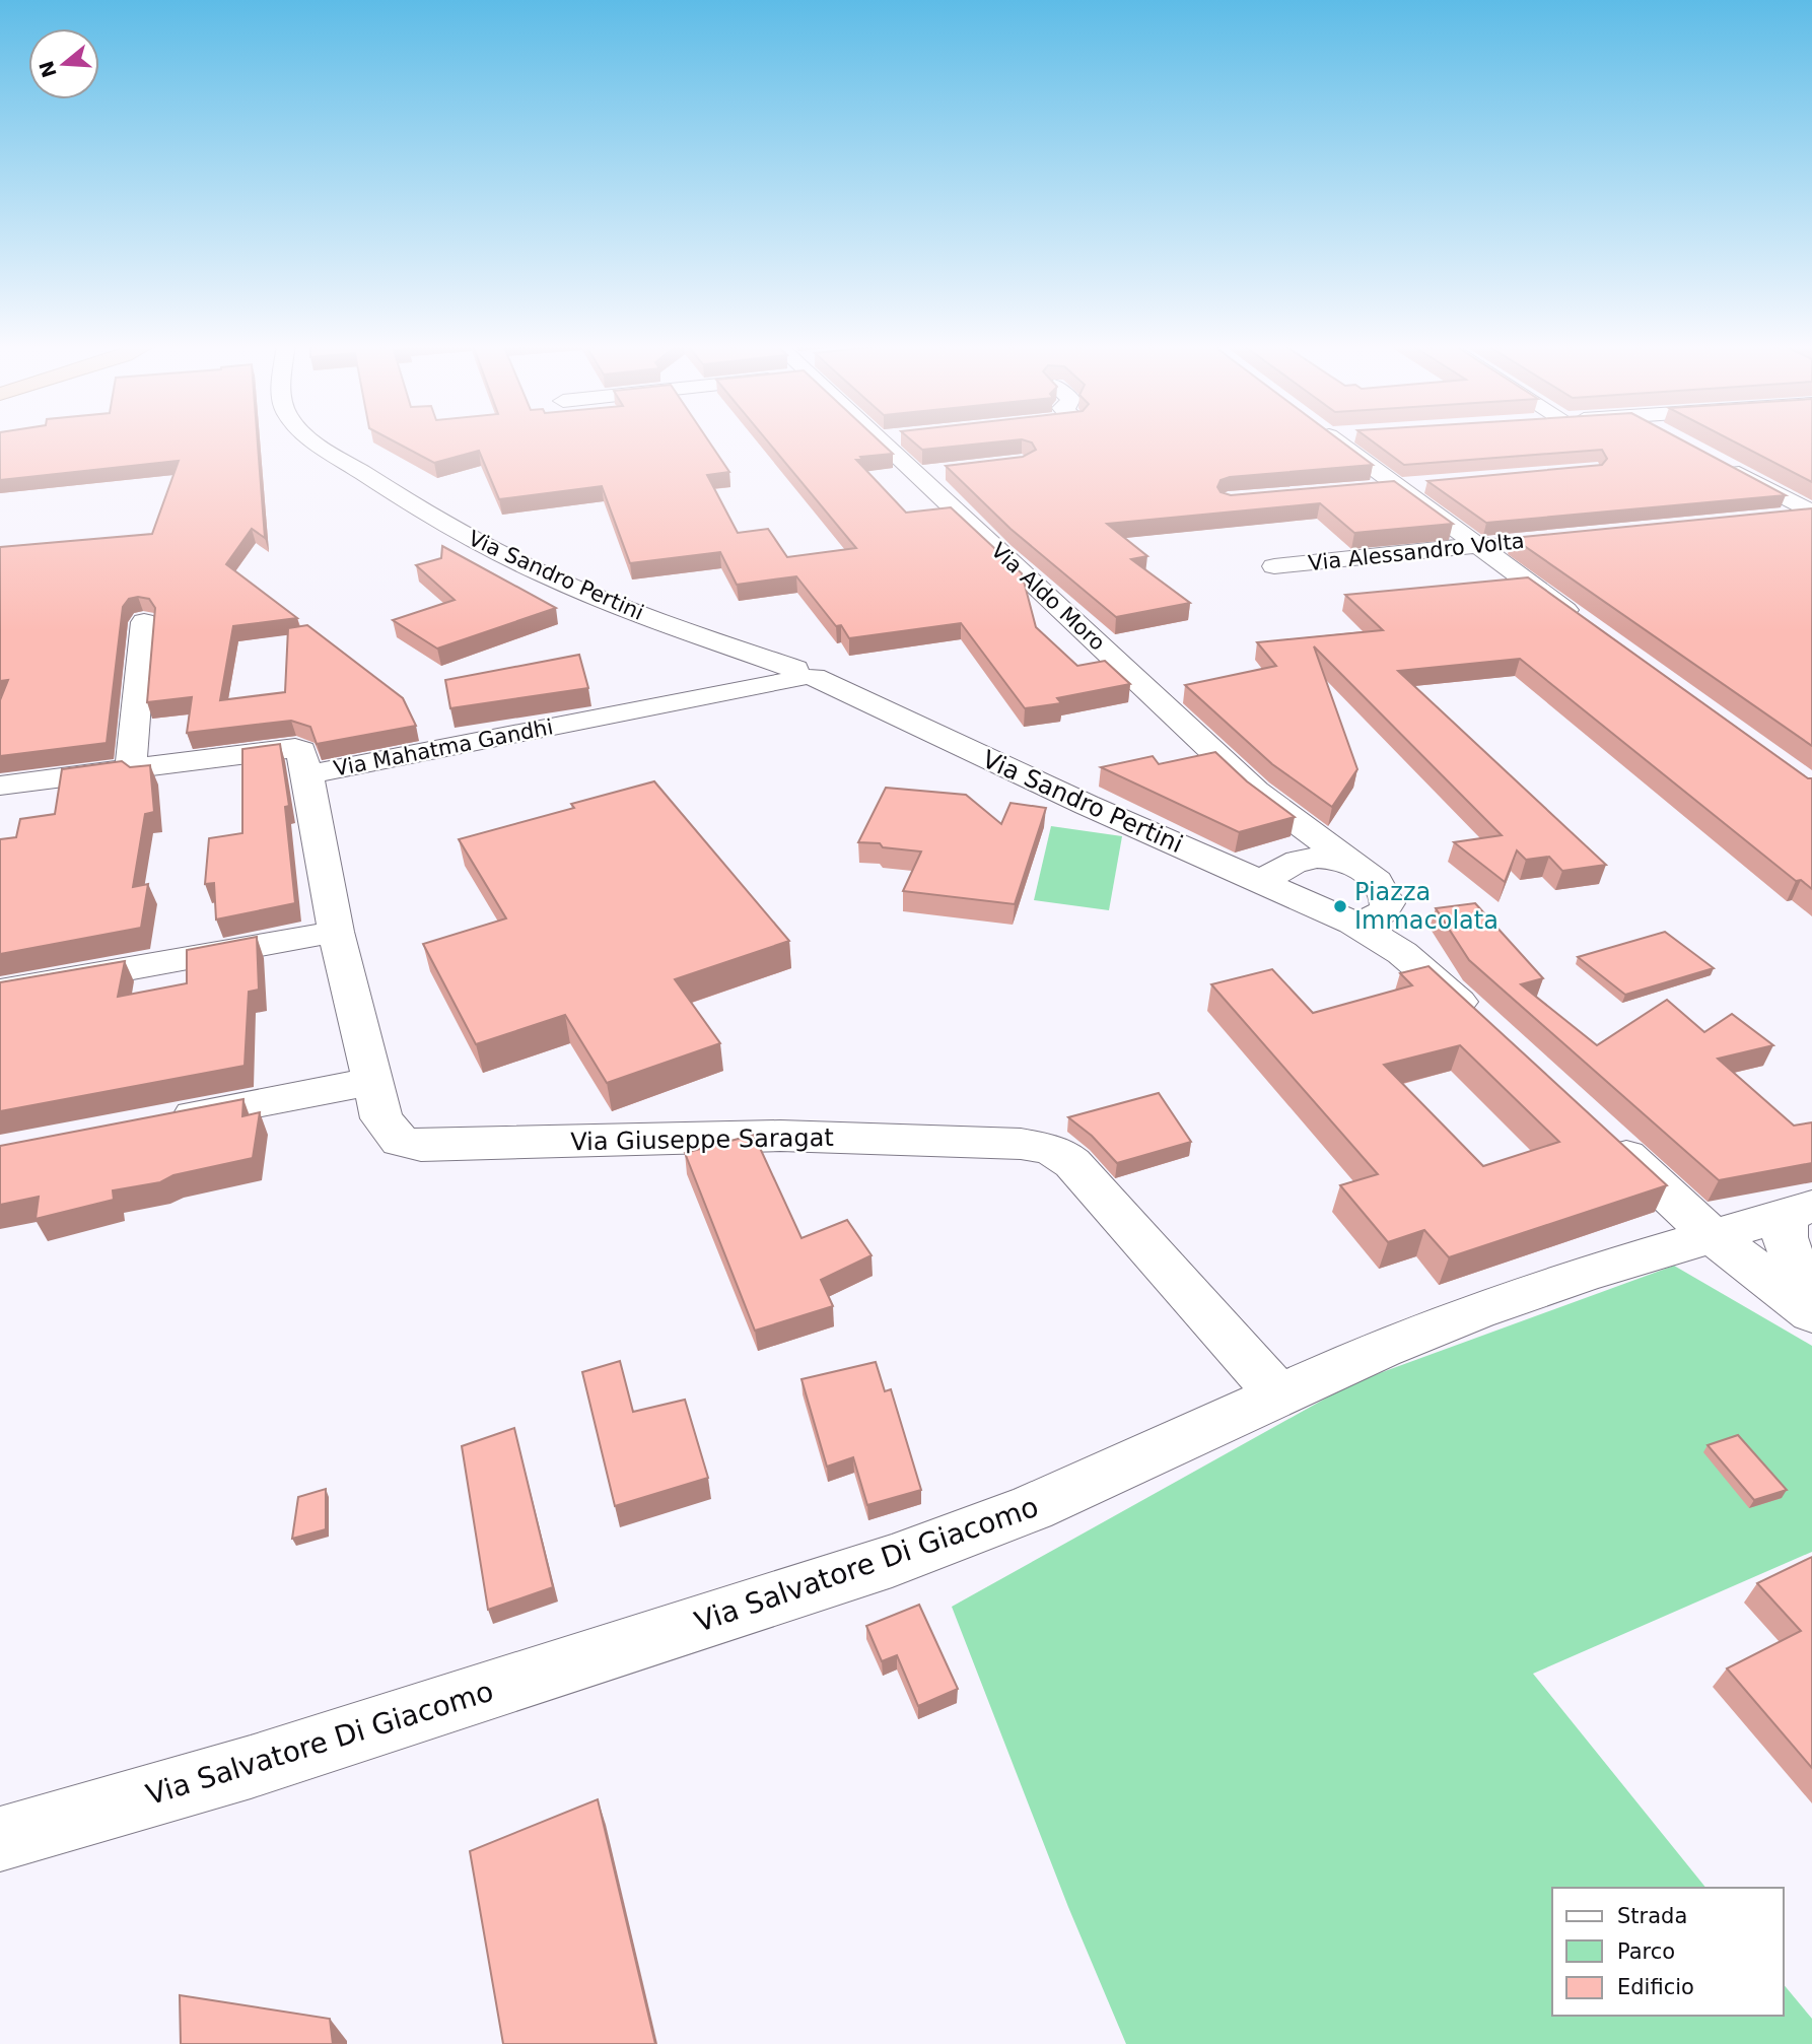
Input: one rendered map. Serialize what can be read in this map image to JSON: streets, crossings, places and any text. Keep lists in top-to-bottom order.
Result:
{
  "streets": {
    "street": [
      "Via Alessandro Volta",
      "Via Sandro Pertini",
      "Via Aldo Moro",
      "Via Mahatma Gandhi",
      "Via Giuseppe Saragat",
      "Via Salvatore Di Giacomo"
    ]
  },
  "crossings": [
    ["Via Sandro Pertini", "Via Mahatma Gandhi"],
    ["Via Mahatma Gandhi", "Via Giuseppe Saragat"],
    ["Via Giuseppe Saragat", "Via Salvatore Di Giacomo"]
  ],
  "places": ["Piazza Immacolata"],
  "legend": ["Strada", "Parco", "Edificio"],
  "north": "left"
}
